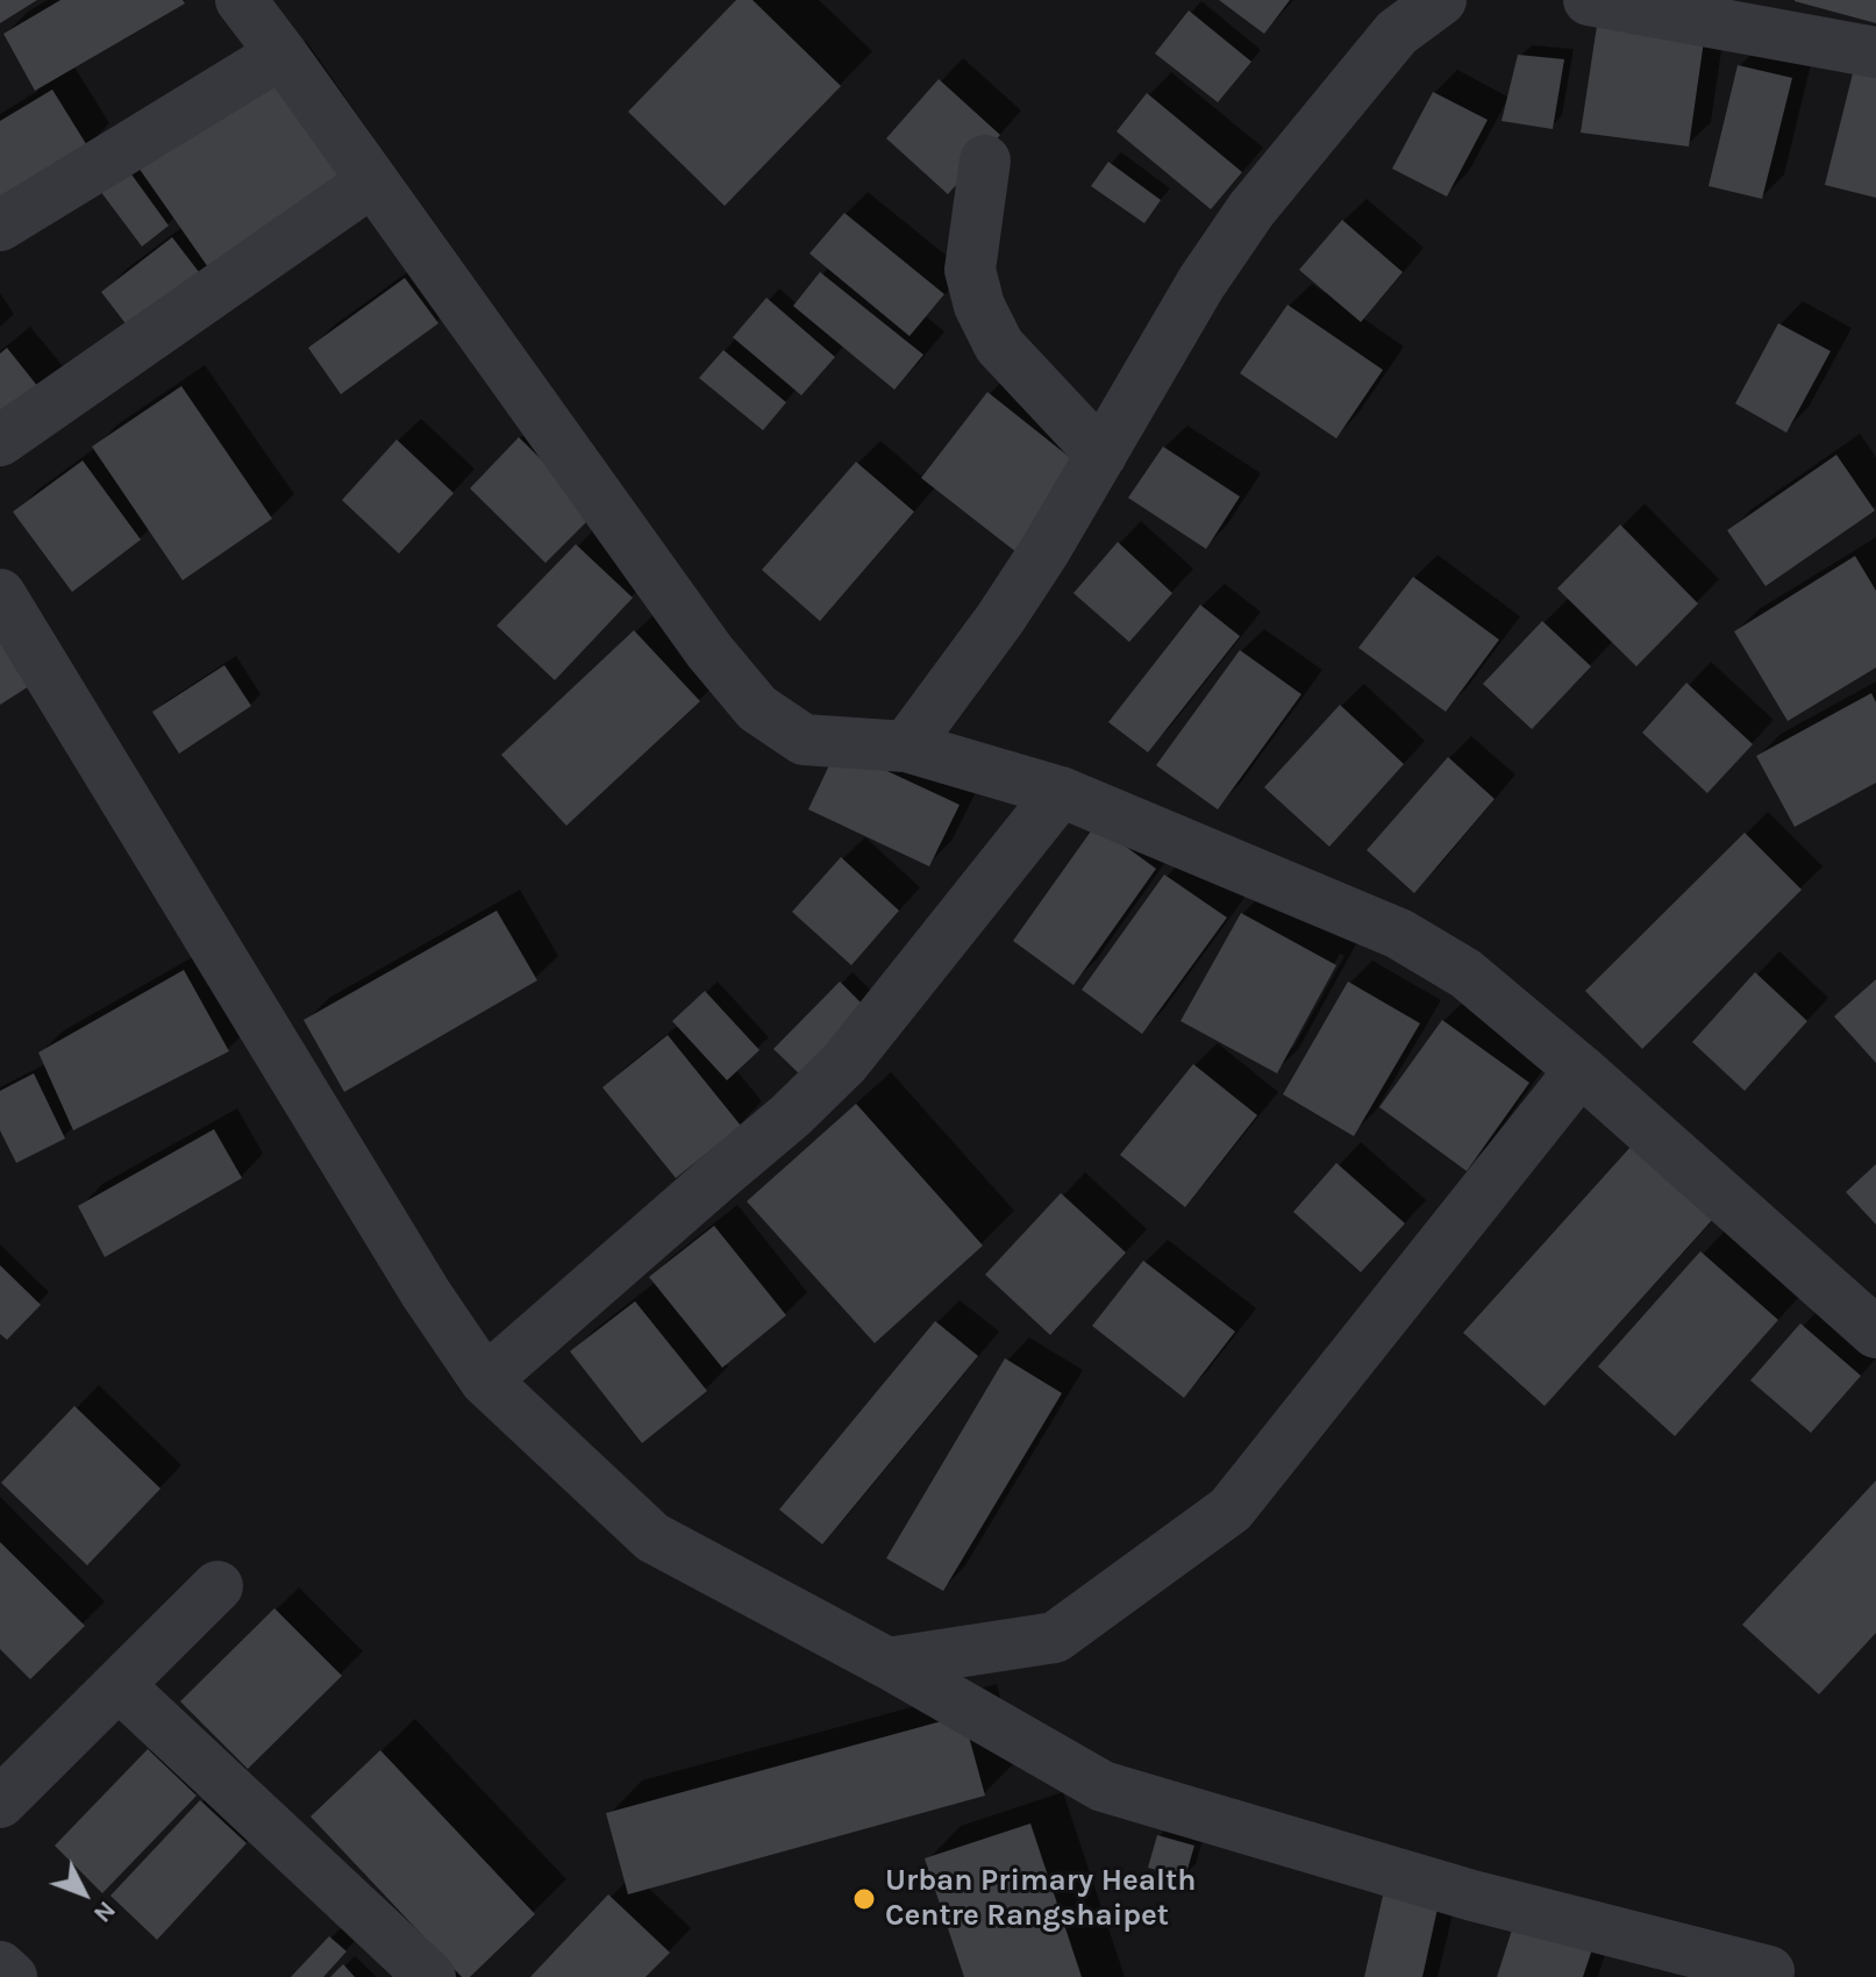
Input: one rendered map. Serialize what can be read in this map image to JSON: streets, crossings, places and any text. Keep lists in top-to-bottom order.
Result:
{
  "places": ["Urban Primary Health Centre Rangshaipet"],
  "north": "bottom right"
}
